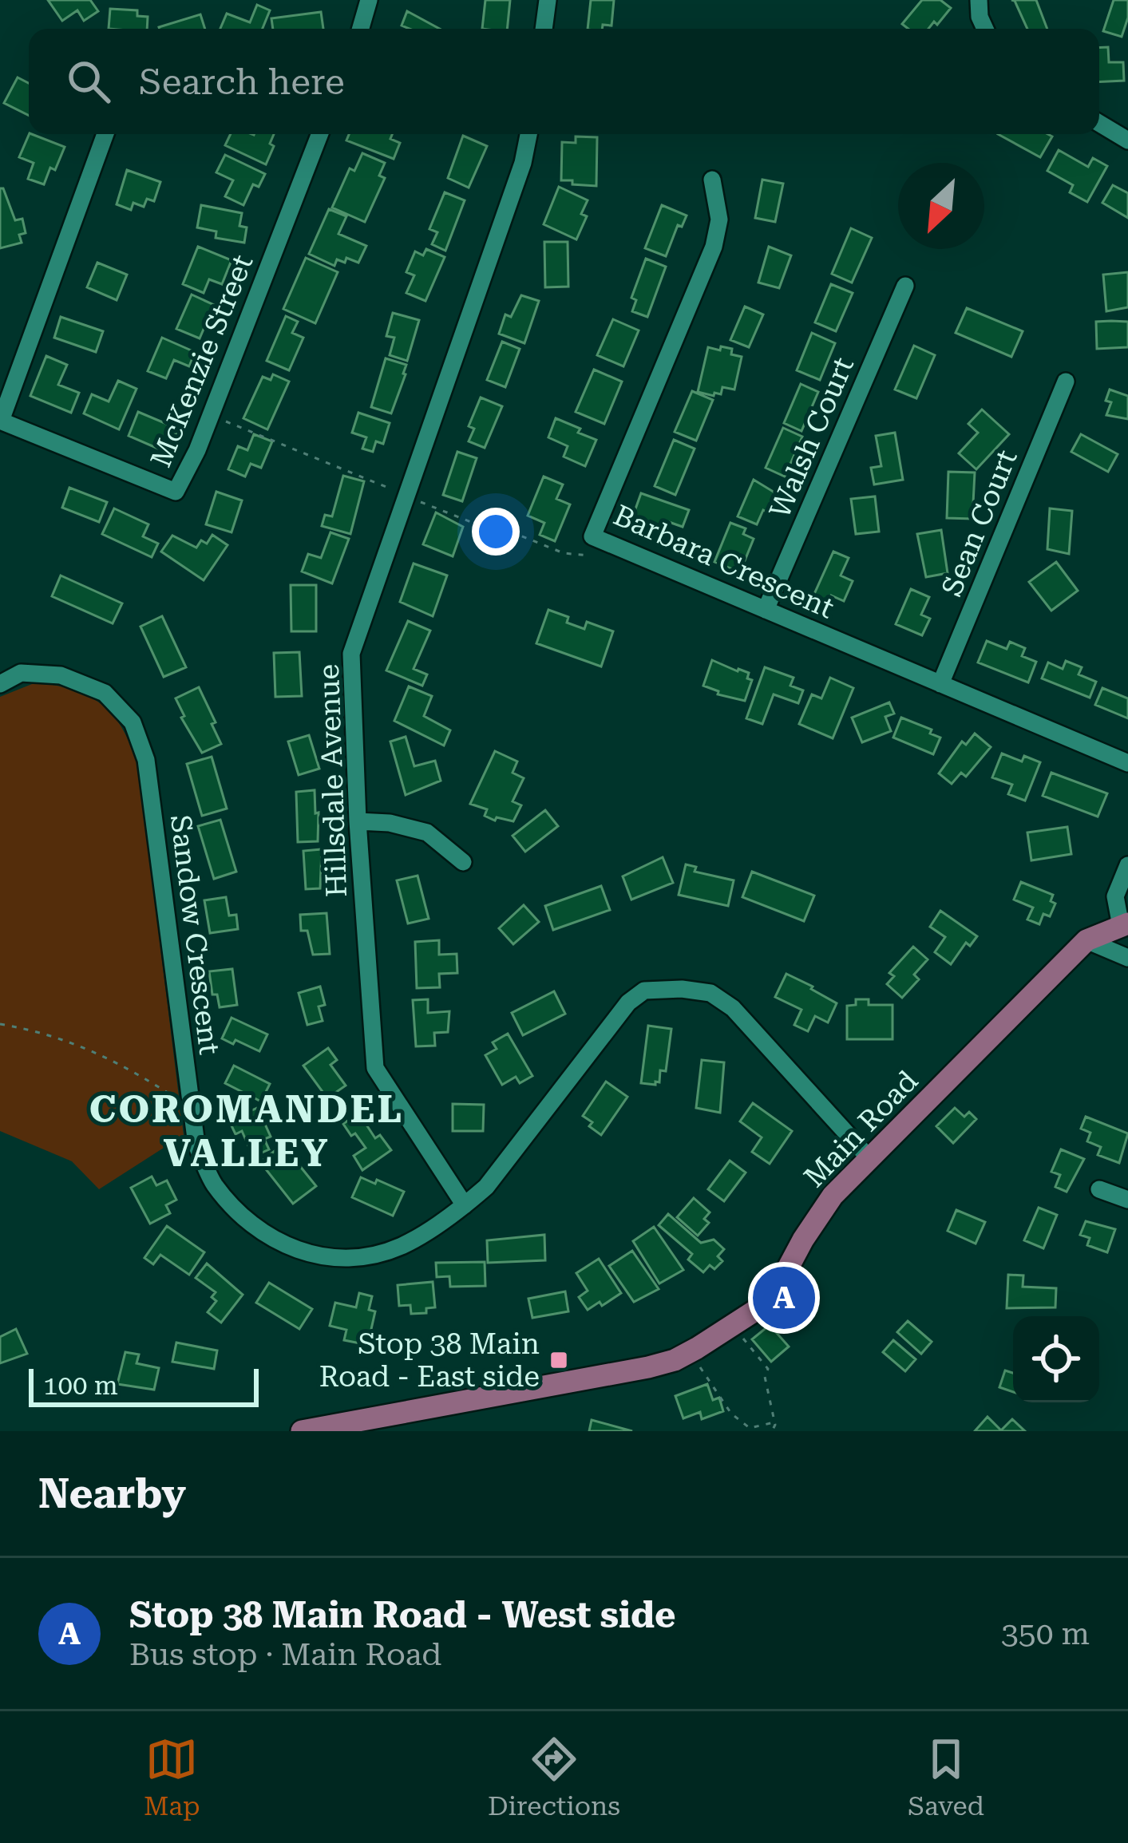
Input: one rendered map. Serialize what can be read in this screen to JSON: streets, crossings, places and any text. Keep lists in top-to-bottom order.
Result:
{
  "streets": {
    "main road": ["Main Road"],
    "street": [
      "McKenzie Street",
      "Walsh Court",
      "Sean Court",
      "Barbara Crescent",
      "Hillsdale Avenue",
      "Sandow Crescent"
    ]
  },
  "crossings": [
    ["Walsh Court", "Barbara Crescent"],
    ["Sean Court", "Barbara Crescent"],
    ["Hillsdale Avenue", "Sandow Crescent"],
    ["Sandow Crescent", "Main Road"]
  ],
  "districts": ["COROMANDEL VALLEY"],
  "places": {
    "transit": ["Stop 38 Main Road - East side"]
  },
  "scale_bar": "100 m",
  "north": "bottom left",
  "page": {
    "search": "Search here",
    "pins": "A",
    "scale": "100 m",
    "heading": "Nearby",
    "list": [
      {
        "mark": "A",
        "name": "Stop 38 Main Road - West side",
        "note": "Bus stop · Main Road",
        "value": "350 m"
      }
    ],
    "nav": ["Map", "Directions", "Saved"]
  }
}
